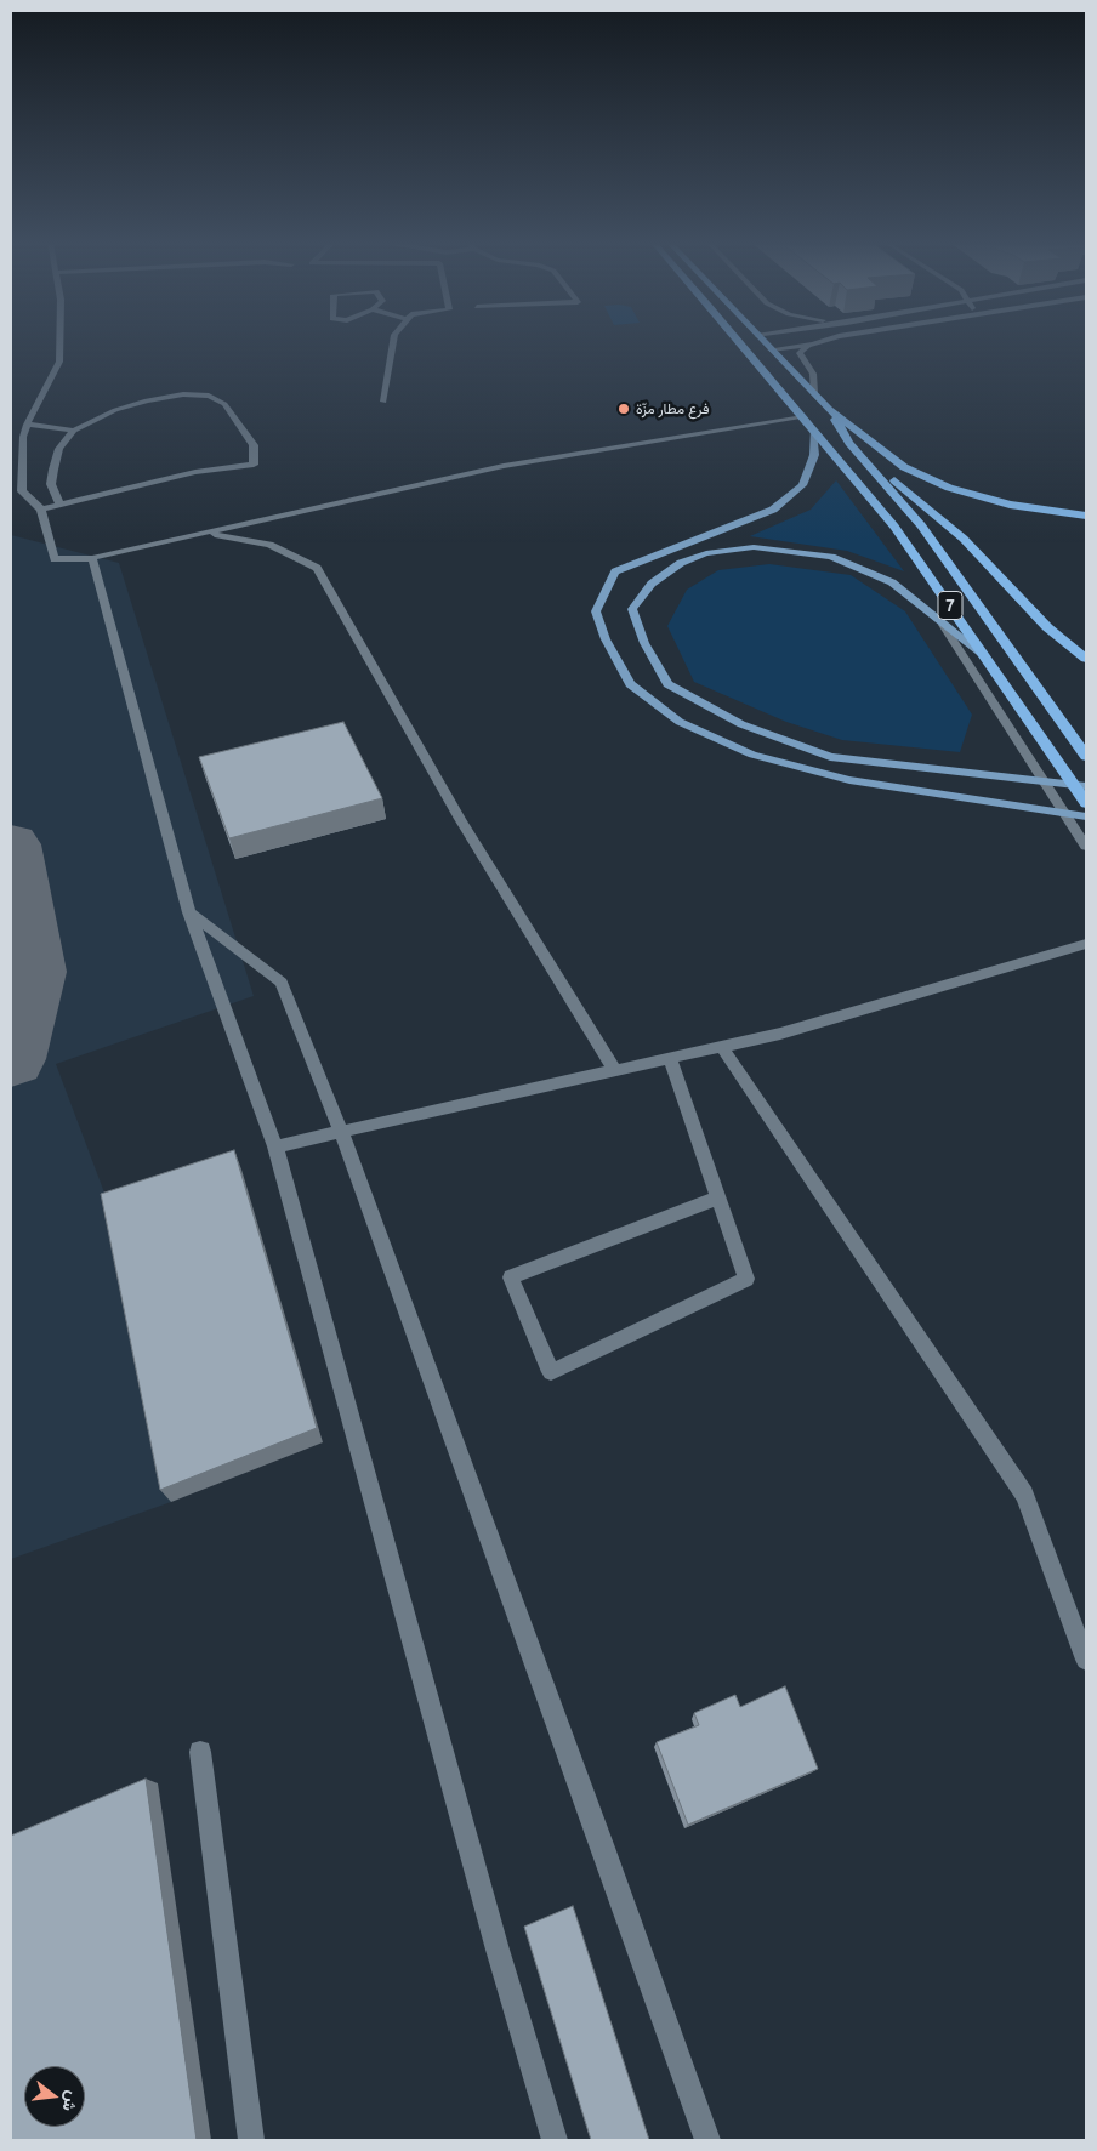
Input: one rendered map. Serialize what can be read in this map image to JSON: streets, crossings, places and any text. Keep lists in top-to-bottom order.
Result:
{
  "streets": {
    "highway": ["7"]
  },
  "places": ["فرع مطار مزّة"],
  "north": "right"
}
